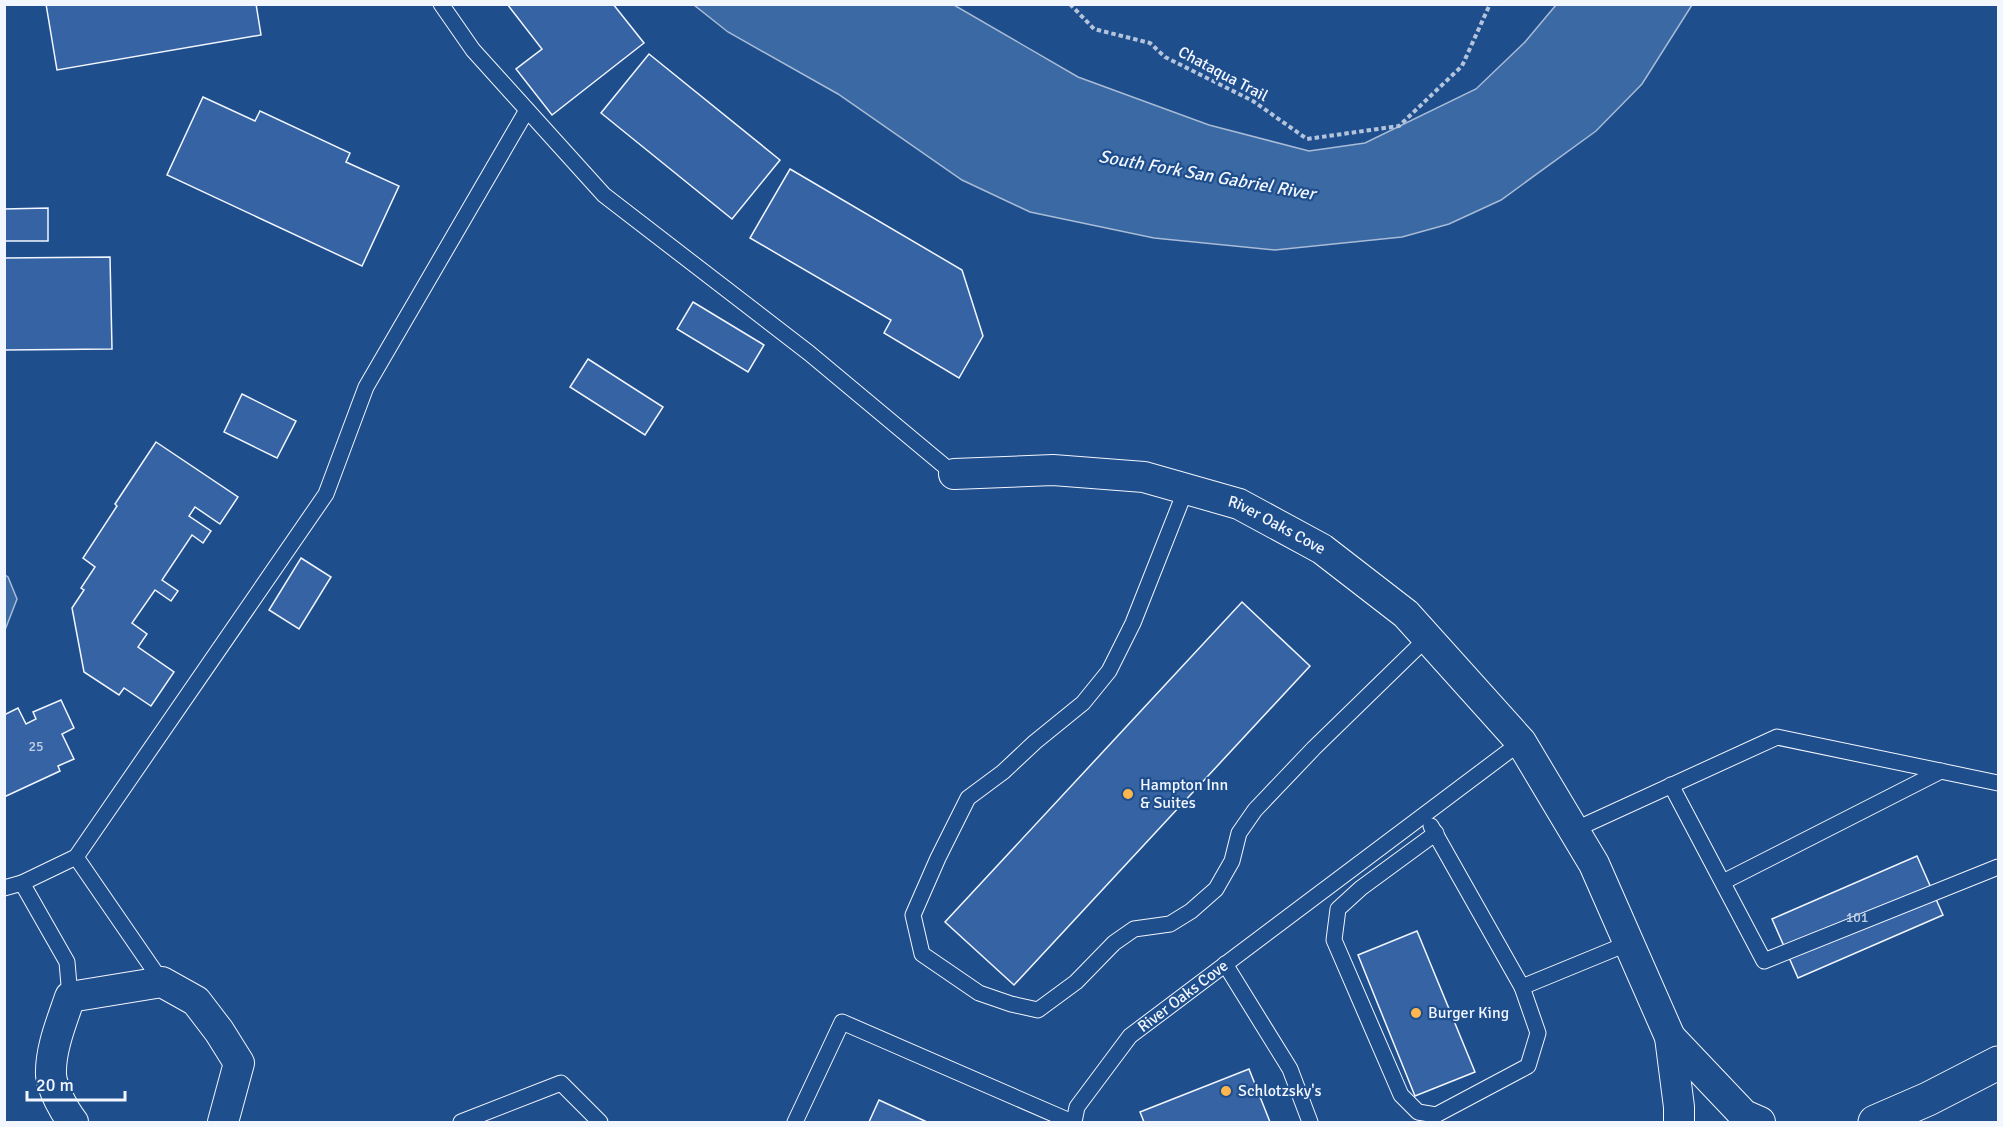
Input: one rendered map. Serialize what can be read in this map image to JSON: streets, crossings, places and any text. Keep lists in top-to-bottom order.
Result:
{
  "streets": {
    "street": ["River Oaks Cove"],
    "path": ["Chataqua Trail"]
  },
  "water": ["South Fork San Gabriel River"],
  "places": ["Hampton Inn & Suites", "Burger King", "Schlotzsky's"],
  "house_numbers": ["25", "101"],
  "scale_bar": "20 m"
}
